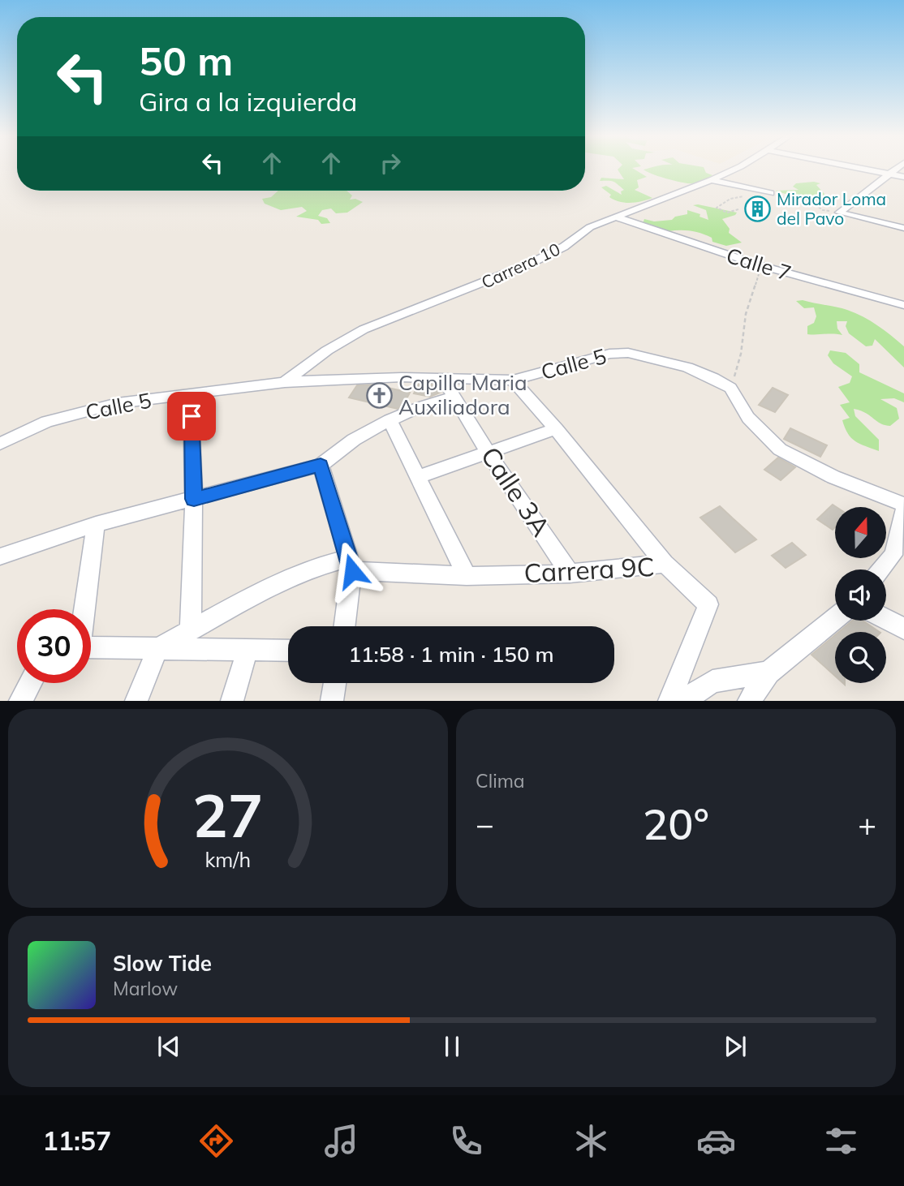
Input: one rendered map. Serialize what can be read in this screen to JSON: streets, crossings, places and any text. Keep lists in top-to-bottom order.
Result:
{
  "streets": {
    "street": [
      "Calle 7",
      "Carrera 10",
      "Calle 5",
      "Calle 3A",
      "Carrera 9C"
    ]
  },
  "crossings": [
    ["Calle 7", "Carrera 10"],
    ["Carrera 10", "Calle 5"],
    ["Calle 5", "Calle 3A"],
    ["Calle 3A", "Carrera 9C"]
  ],
  "places": {
    "building": ["Mirador Loma del Pavo"],
    "church": ["Capilla Maria Auxiliadora"]
  },
  "north": "top",
  "page": {
    "turn": ["50 m", "Gira a la izquierda"],
    "limit": "30",
    "trip": "11:58 · 1 min · 150 m",
    "tile": "Clima",
    "heat": ["−", "20°", "+"],
    "song": ["Slow Tide", "Marlow"],
    "tabs": "11:57",
    "gauge": ["27", "km/h"]
  }
}
